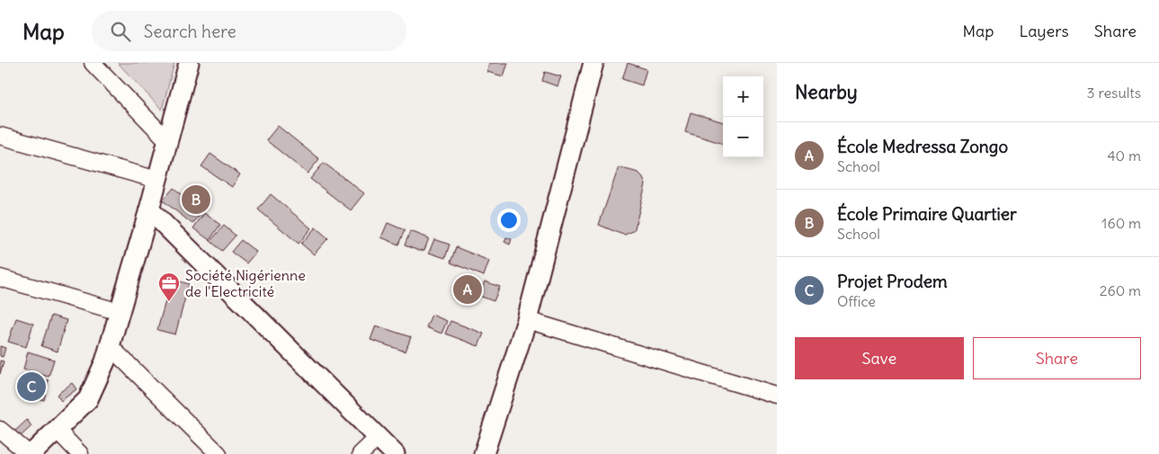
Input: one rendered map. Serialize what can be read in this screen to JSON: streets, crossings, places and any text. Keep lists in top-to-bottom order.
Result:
{
  "places": {
    "office": ["Société Nigérienne de l'Electricité"]
  },
  "page": {
    "header": "Map",
    "search": "Search here",
    "nav": ["Map", "Layers", "Share"],
    "heading": ["Nearby", "3 results"],
    "map_buttons": ["+", "−"],
    "list": [
      {
        "mark": "A",
        "name": "École Medressa Zongo",
        "note": "School",
        "value": "40 m"
      },
      {
        "mark": "B",
        "name": "École Primaire Quartier",
        "note": "School",
        "value": "160 m"
      },
      {
        "mark": "C",
        "name": "Projet Prodem",
        "note": "Office",
        "value": "260 m"
      }
    ],
    "pins": ["B", "A", "C"],
    "buttons": ["Save", "Share"]
  }
}
